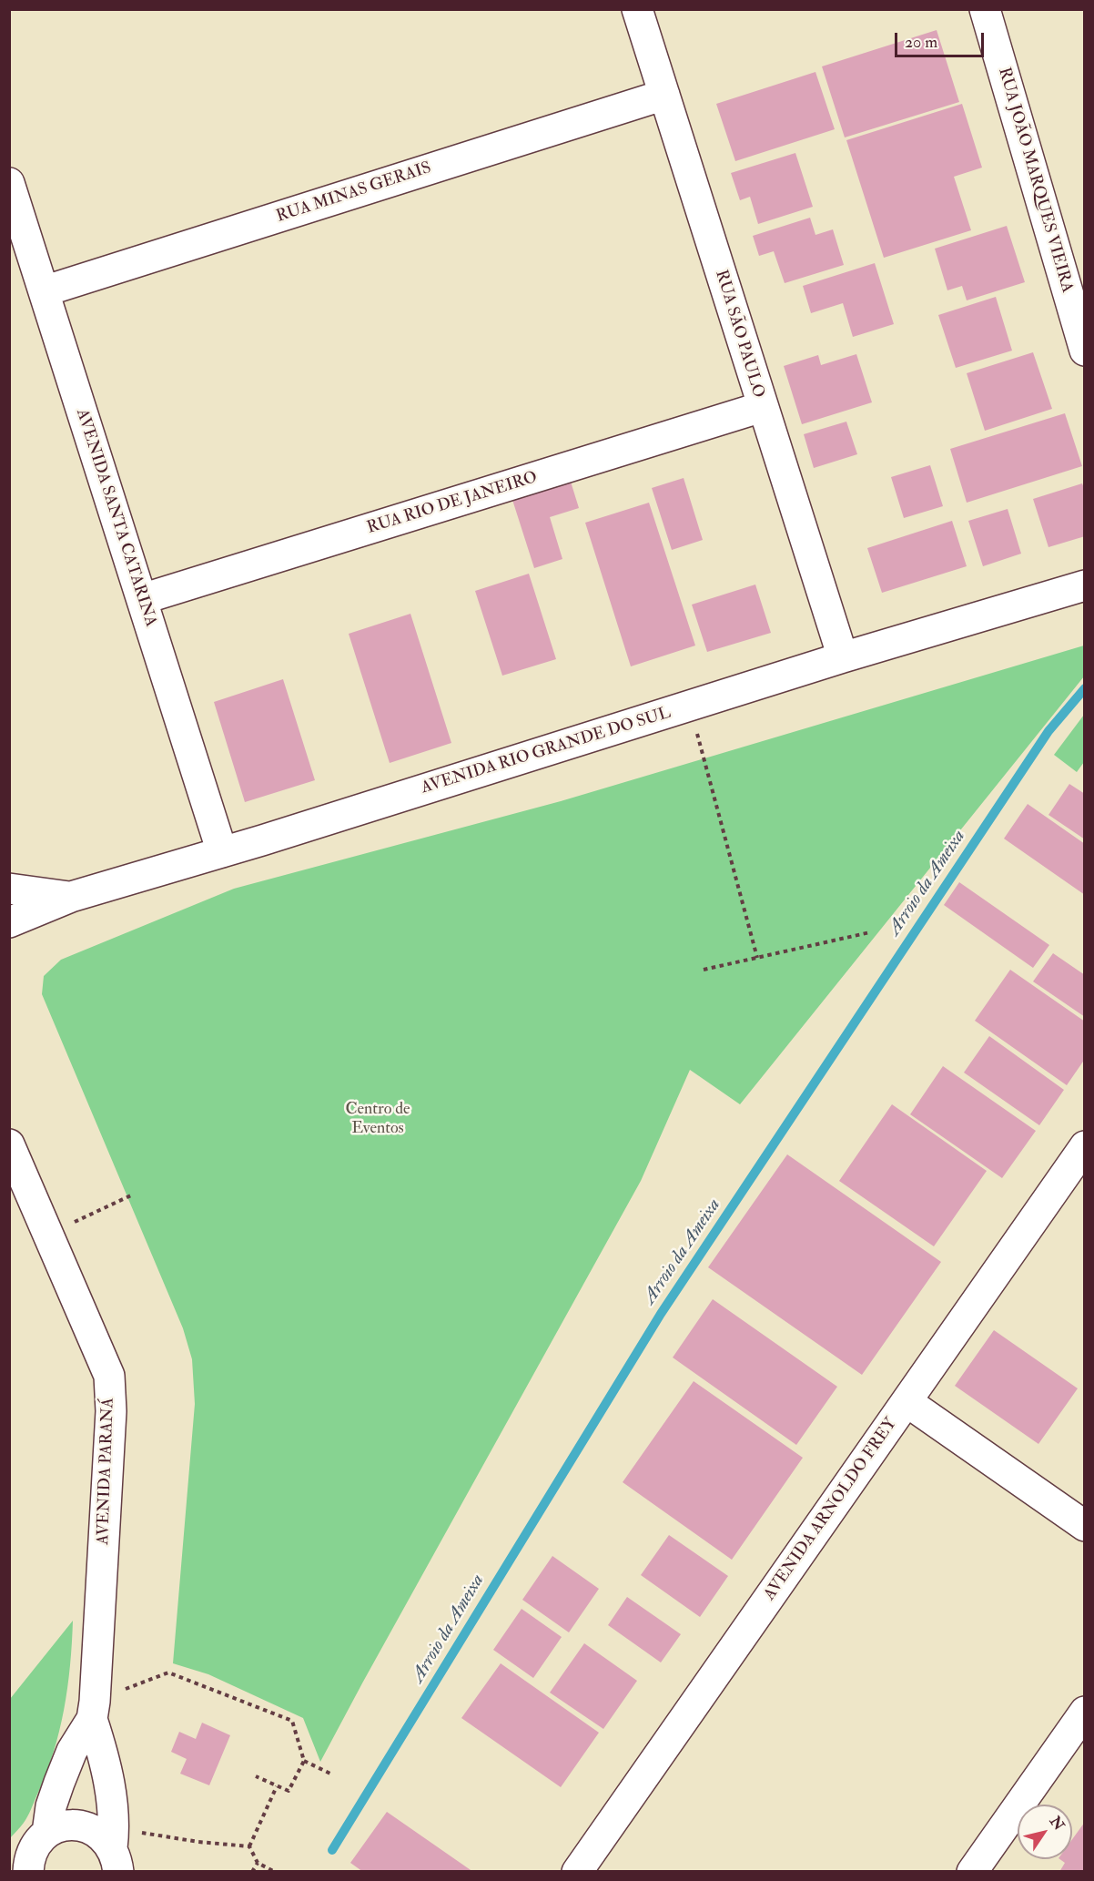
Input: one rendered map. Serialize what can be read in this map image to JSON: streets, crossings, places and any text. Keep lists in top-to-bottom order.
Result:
{
  "streets": {
    "street": [
      "RUA JOÃO MARQUES VIEIRA",
      "RUA MINAS GERAIS",
      "RUA SÃO PAULO",
      "RUA RIO DE JANEIRO",
      "AVENIDA SANTA CATARINA",
      "AVENIDA RIO GRANDE DO SUL",
      "AVENIDA PARANÁ",
      "AVENIDA ARNOLDO FREY"
    ]
  },
  "crossings": [
    ["RUA MINAS GERAIS", "RUA SÃO PAULO"],
    ["RUA MINAS GERAIS", "AVENIDA SANTA CATARINA"],
    ["RUA SÃO PAULO", "RUA RIO DE JANEIRO"],
    ["RUA SÃO PAULO", "AVENIDA RIO GRANDE DO SUL"],
    ["RUA RIO DE JANEIRO", "AVENIDA SANTA CATARINA"],
    ["AVENIDA SANTA CATARINA", "AVENIDA RIO GRANDE DO SUL"]
  ],
  "water": ["Arroio da Ameixa"],
  "parks": ["Centro de Eventos"],
  "scale_bar": "20 m",
  "north": "top right"
}
